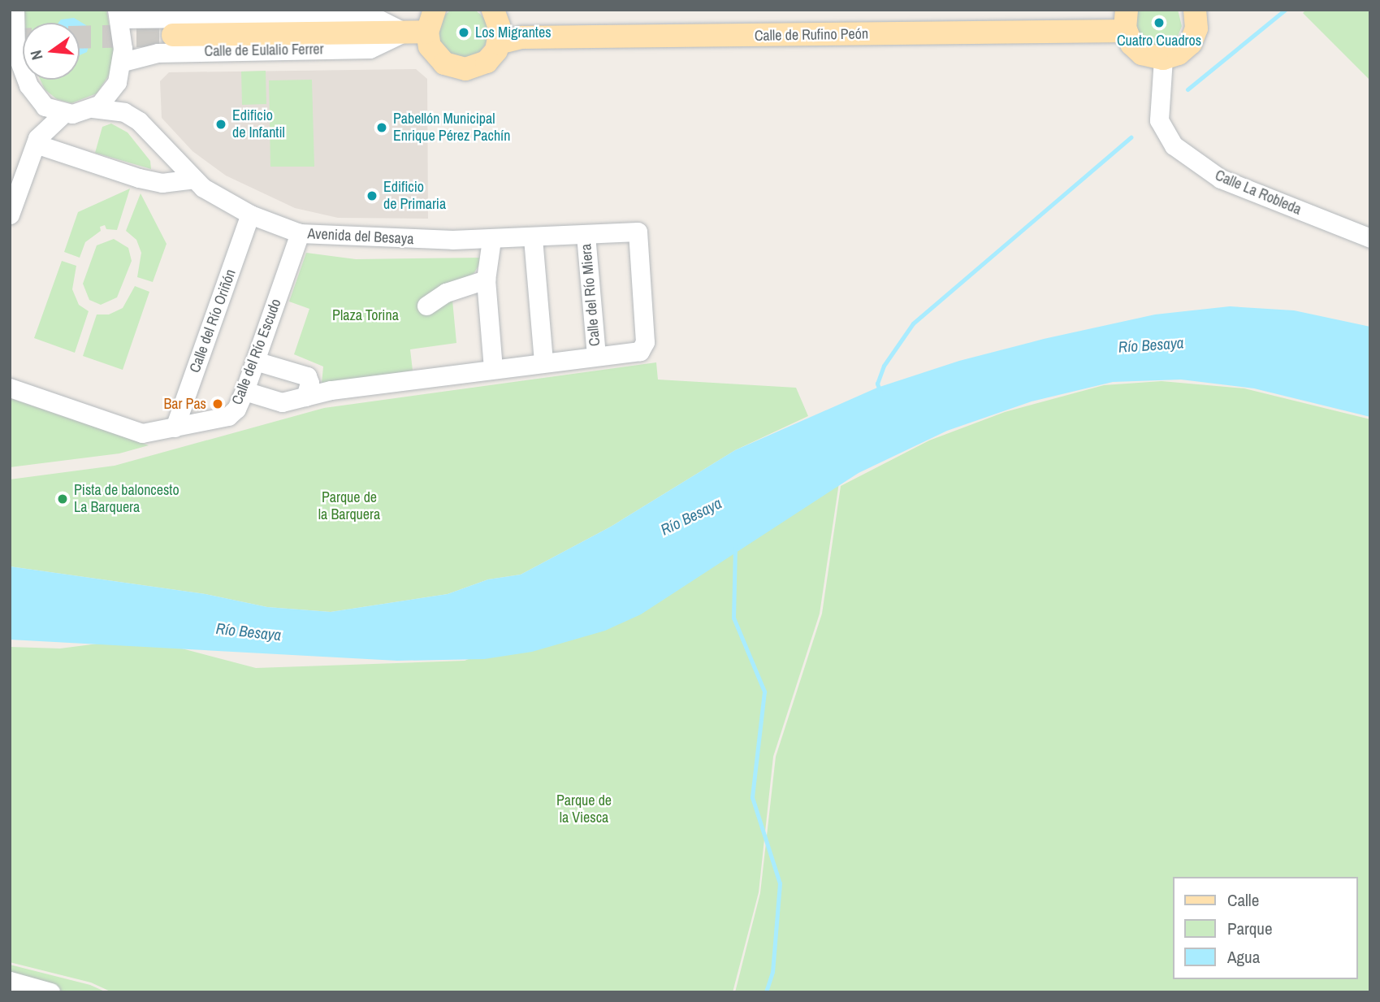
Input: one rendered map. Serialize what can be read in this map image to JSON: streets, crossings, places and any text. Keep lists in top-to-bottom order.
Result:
{
  "streets": {
    "main road": ["Calle de Rufino Peón", "Calle de Eulalio Ferrer"],
    "street": [
      "Calle La Robleda",
      "Avenida del Besaya",
      "Calle del Río Miera",
      "Calle del Río Oriñón",
      "Calle del Río Escudo"
    ]
  },
  "crossings": [
    ["Avenida del Besaya", "Calle del Río Miera"],
    ["Avenida del Besaya", "Calle del Río Oriñón"],
    ["Avenida del Besaya", "Calle del Río Escudo"],
    ["Calle del Río Oriñón", "Calle del Río Escudo"]
  ],
  "water": ["Río Besaya"],
  "parks": ["Plaza Torina", "Parque de la Barquera", "Parque de la Viesca"],
  "places": [
    "Cuatro Cuadros",
    "Los Migrantes",
    "Edificio de Infantil",
    "Pabellón Municipal Enrique Pérez Pachín",
    "Edificio de Primaria",
    "Bar Pas",
    "Pista de baloncesto La Barquera"
  ],
  "legend": ["Calle", "Parque", "Agua"],
  "north": "left"
}
